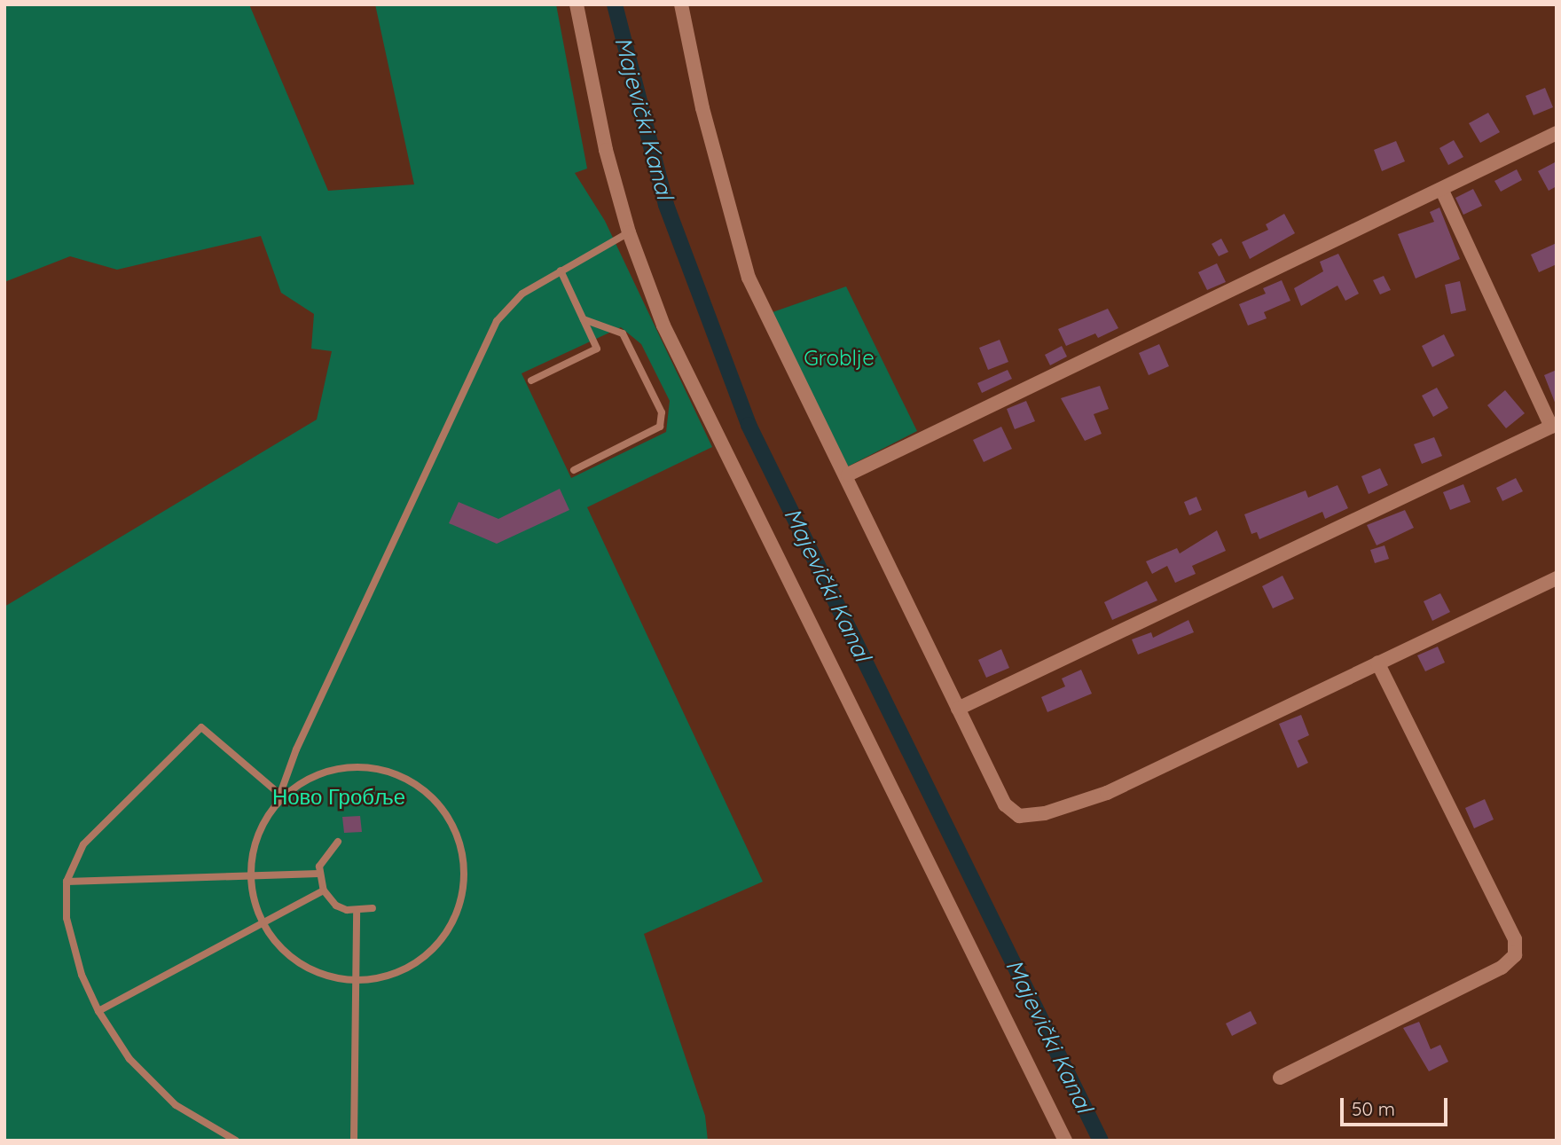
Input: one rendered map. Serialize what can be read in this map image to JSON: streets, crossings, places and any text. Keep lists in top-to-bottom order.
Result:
{
  "water": ["Majevički Kanal"],
  "parks": ["Groblje", "Ново Гробље"],
  "scale_bar": "50 m"
}
